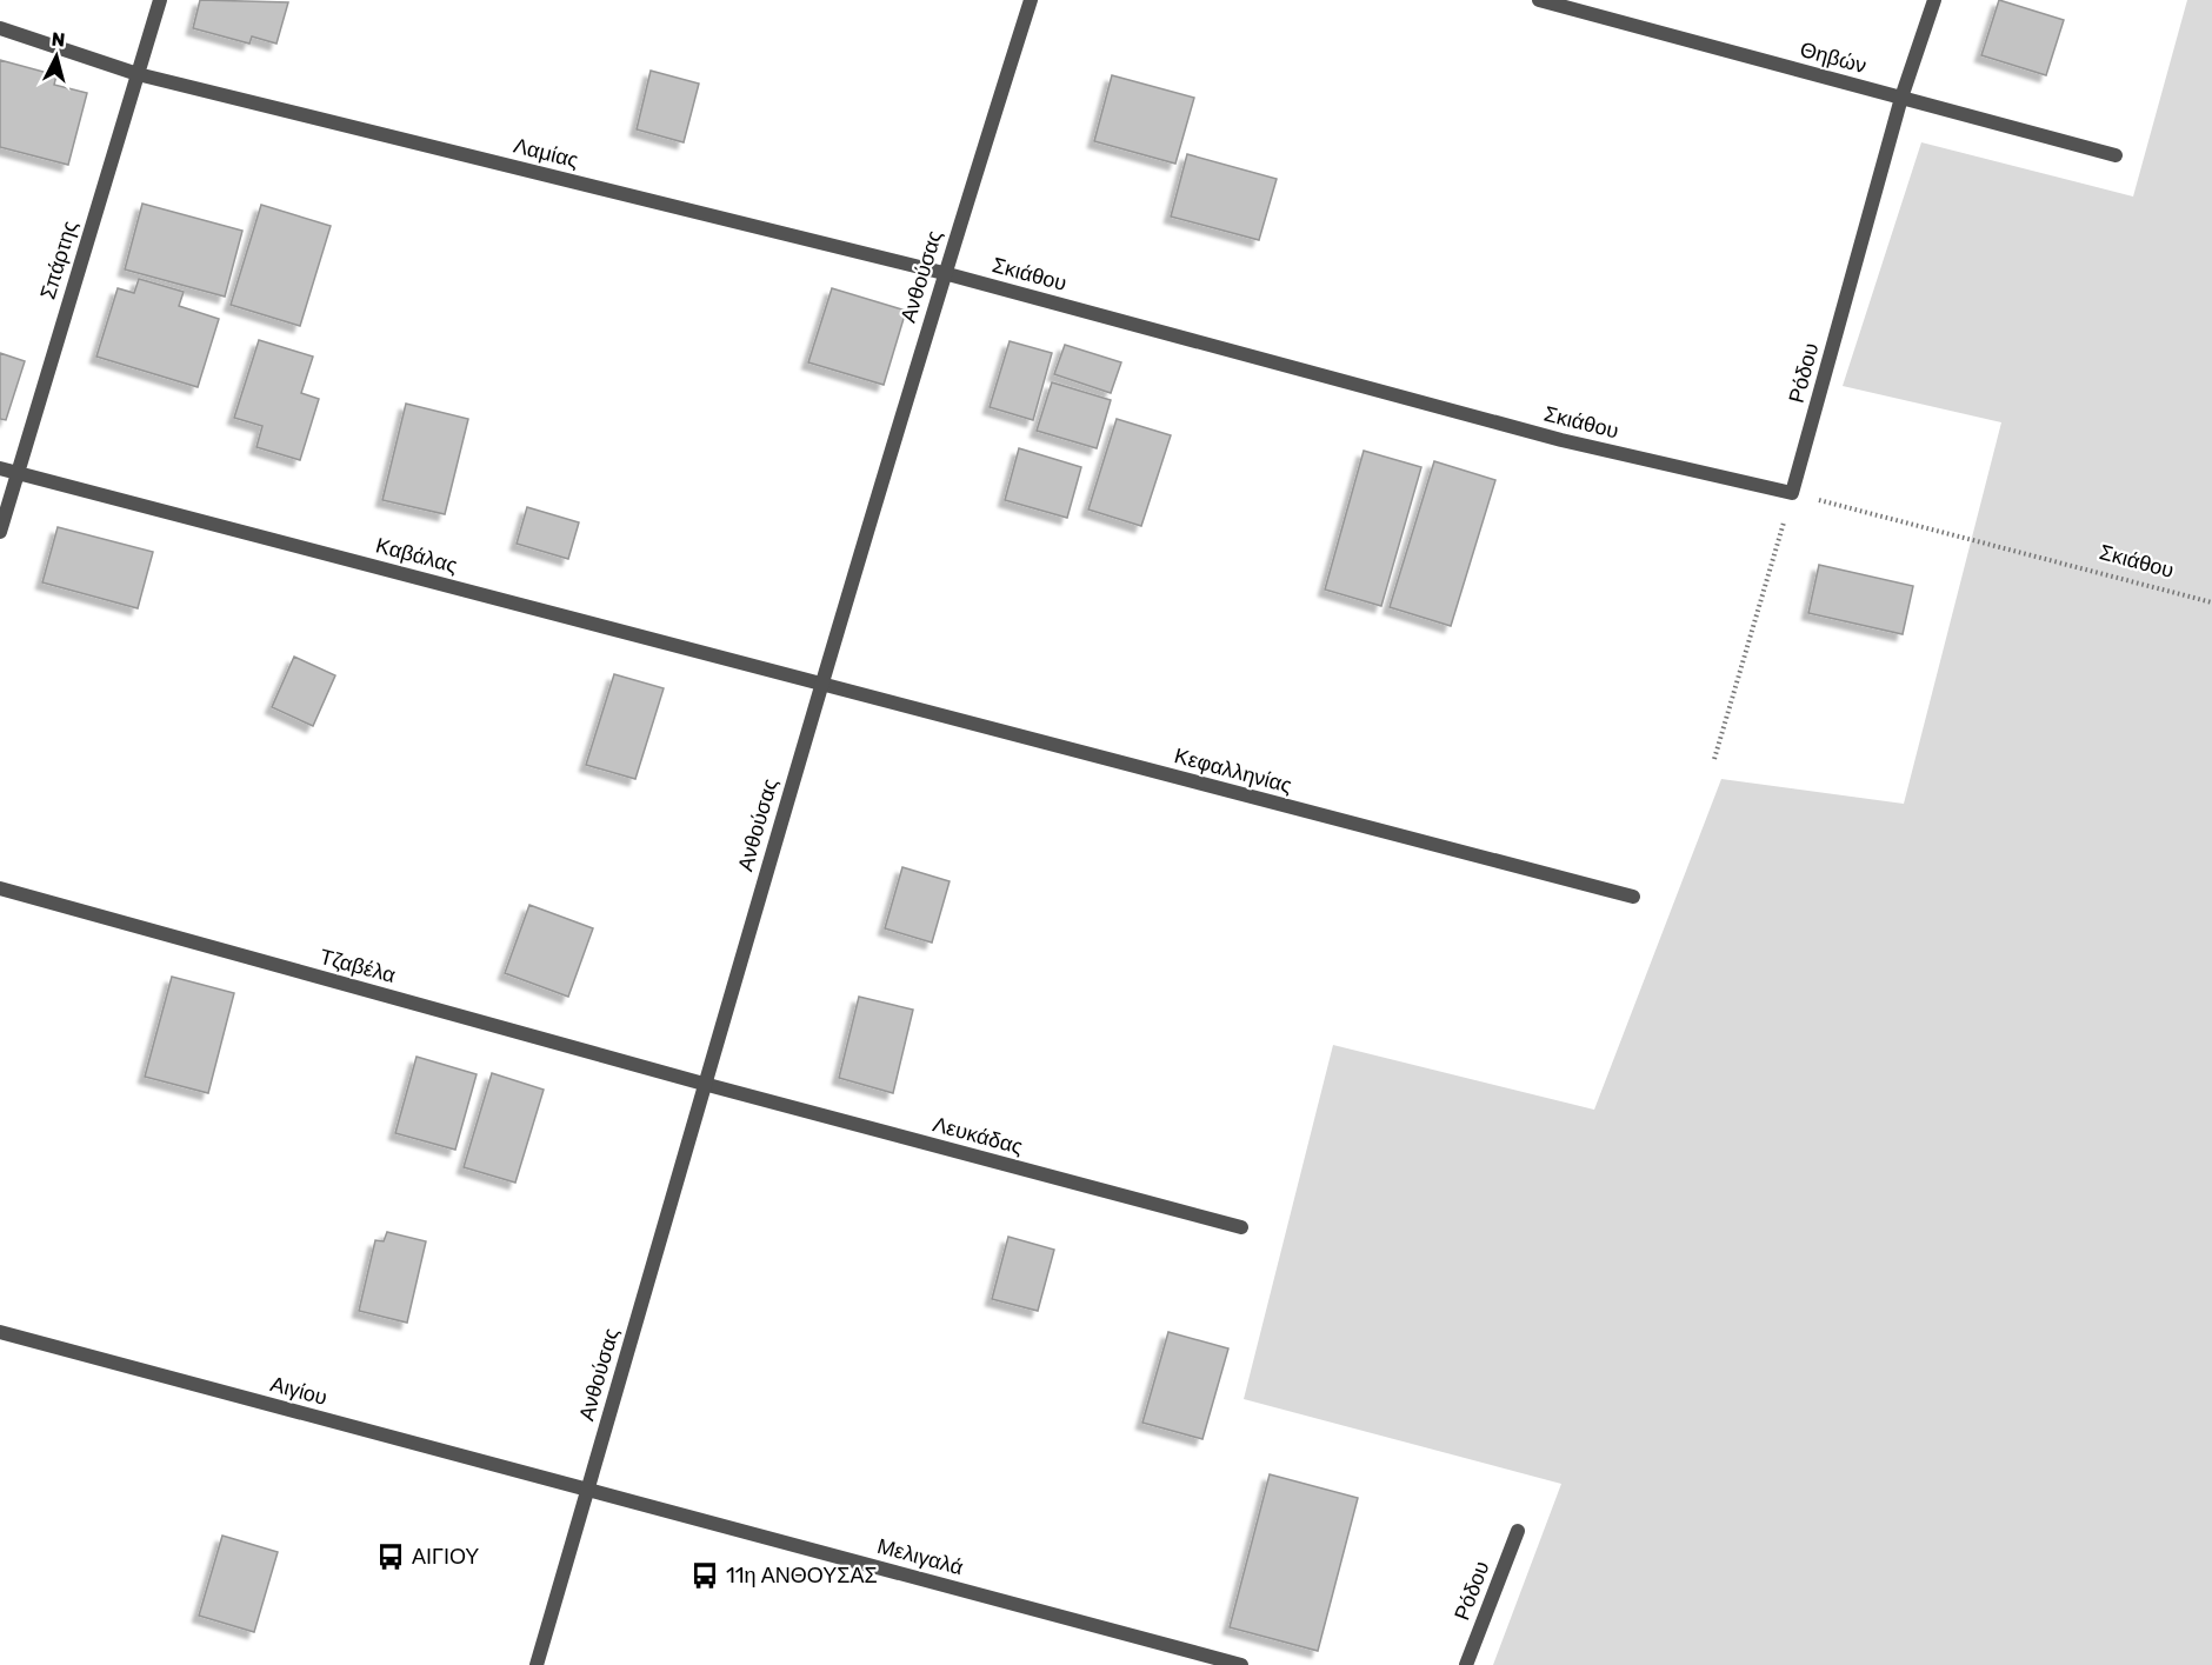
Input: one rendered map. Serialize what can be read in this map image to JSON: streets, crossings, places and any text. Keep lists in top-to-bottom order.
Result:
{
  "streets": {
    "street": [
      "Θηβών",
      "Λαμίας",
      "Σπάρτης",
      "Σκιάθου",
      "Ανθούσας",
      "Ρόδου",
      "Καβάλας",
      "Κεφαλληνίας",
      "Τζαβέλα",
      "Λευκάδας",
      "Αιγίου",
      "Μελιγαλά"
    ]
  },
  "crossings": [
    ["Θηβών", "Ρόδου"],
    ["Λαμίας", "Σπάρτης"],
    ["Λαμίας", "Σκιάθου"],
    ["Λαμίας", "Ανθούσας"],
    ["Σπάρτης", "Καβάλας"],
    ["Σκιάθου", "Ανθούσας"],
    ["Σκιάθου", "Ρόδου"],
    ["Ανθούσας", "Καβάλας"],
    ["Ανθούσας", "Κεφαλληνίας"],
    ["Ανθούσας", "Τζαβέλα"],
    ["Ανθούσας", "Λευκάδας"],
    ["Ανθούσας", "Αιγίου"],
    ["Ανθούσας", "Μελιγαλά"],
    ["Καβάλας", "Κεφαλληνίας"],
    ["Τζαβέλα", "Λευκάδας"],
    ["Αιγίου", "Μελιγαλά"]
  ],
  "places": {
    "bus stop": ["ΑΙΓΙΟΥ", "11η ΑΝΘΟΥΣΑΣ"]
  },
  "north": "top"
}
